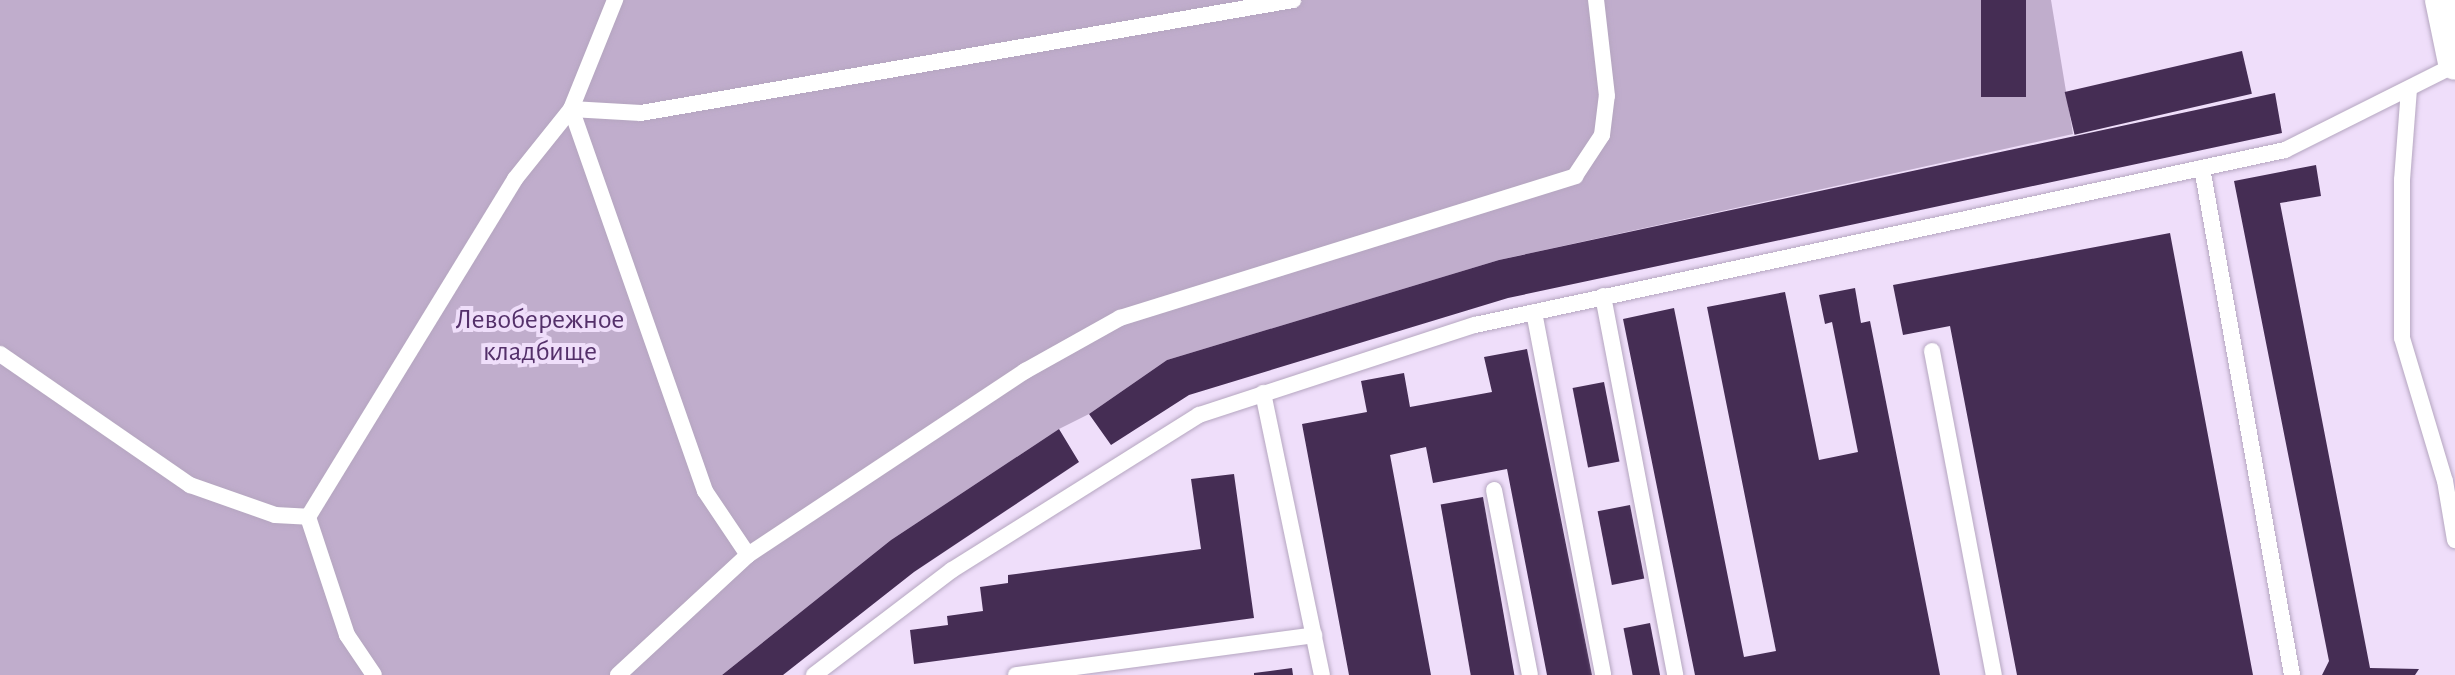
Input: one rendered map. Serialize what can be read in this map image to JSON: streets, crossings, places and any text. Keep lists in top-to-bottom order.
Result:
{
  "parks": ["Левобережное кладбище"]
}
